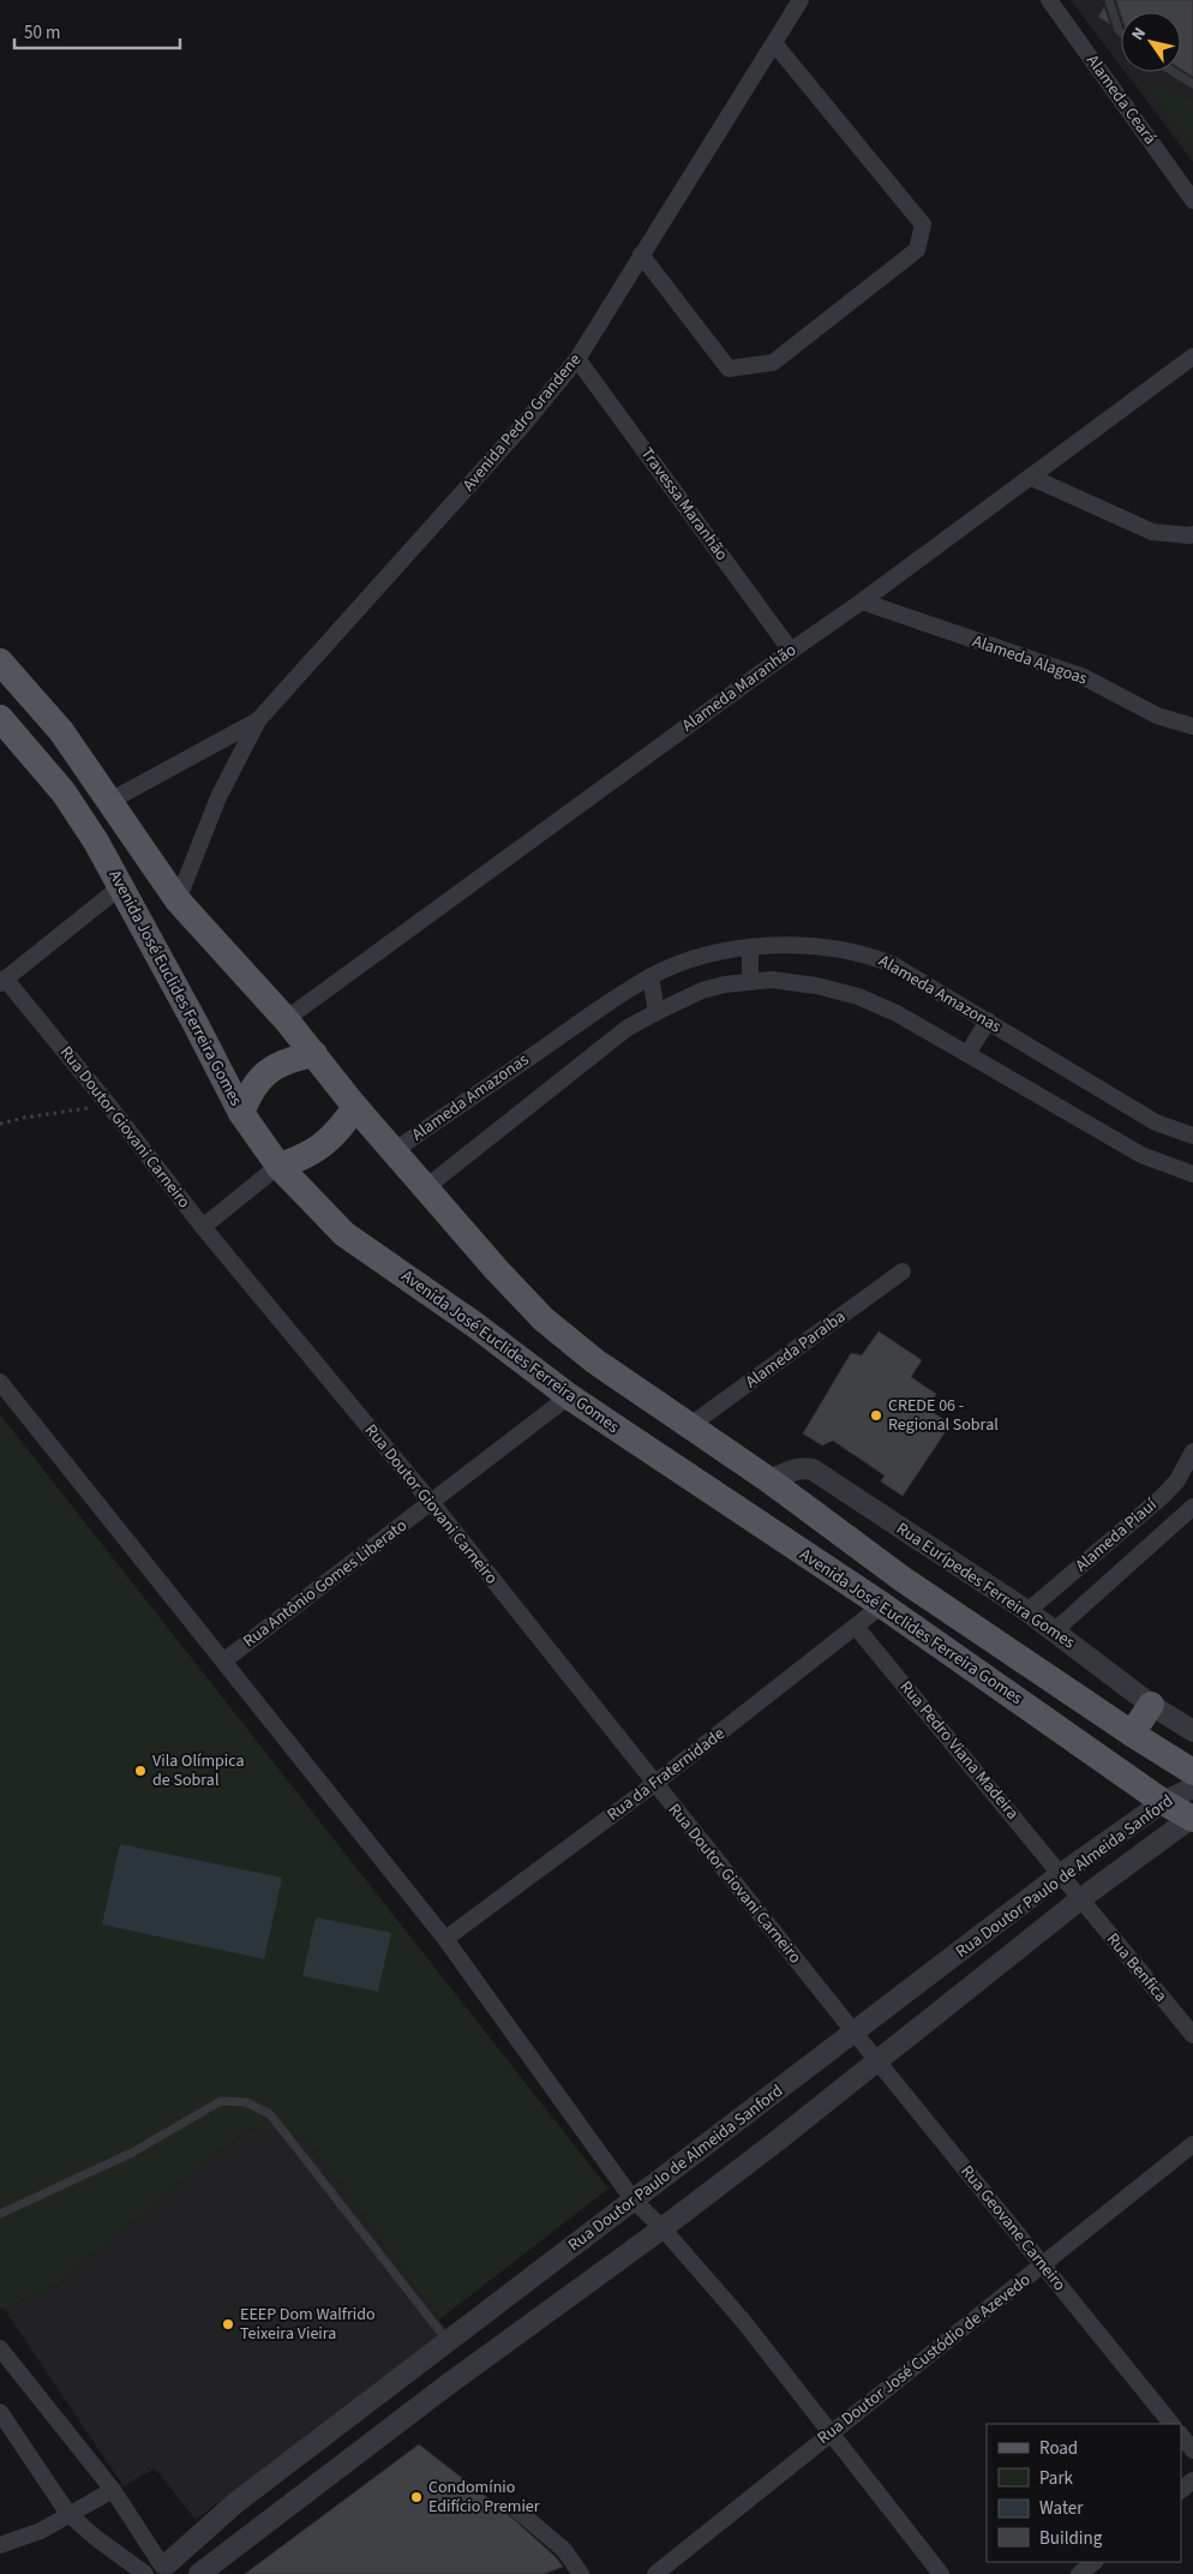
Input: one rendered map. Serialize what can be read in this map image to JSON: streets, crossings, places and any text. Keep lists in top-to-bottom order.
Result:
{
  "streets": {
    "main road": ["Avenida José Euclides Ferreira Gomes"],
    "street": [
      "Alameda Ceará",
      "Avenida Pedro Grandene",
      "Travessa Maranhão",
      "Alameda Alagoas",
      "Alameda Maranhão",
      "Alameda Amazonas",
      "Rua Doutor Giovani Carneiro",
      "Alameda Paraíba",
      "Alameda Piauí",
      "Rua Antônio Gomes Liberato",
      "Rua Eurípedes Ferreira Gomes",
      "Rua Pedro Viana Madeira",
      "Rua da Fraternidade",
      "Rua Doutor Paulo de Almeida Sanford",
      "Rua Benfica",
      "Rua Geovane Carneiro",
      "Rua Doutor José Custódio de Azevedo"
    ]
  },
  "crossings": [
    ["Avenida Pedro Grandene", "Travessa Maranhão"],
    ["Avenida Pedro Grandene", "Avenida José Euclides Ferreira Gomes"],
    ["Travessa Maranhão", "Alameda Maranhão"],
    ["Alameda Alagoas", "Alameda Maranhão"],
    ["Alameda Maranhão", "Avenida José Euclides Ferreira Gomes"],
    ["Avenida José Euclides Ferreira Gomes", "Alameda Amazonas"],
    ["Avenida José Euclides Ferreira Gomes", "Alameda Paraíba"],
    ["Avenida José Euclides Ferreira Gomes", "Rua Antônio Gomes Liberato"],
    ["Avenida José Euclides Ferreira Gomes", "Rua Eurípedes Ferreira Gomes"],
    ["Avenida José Euclides Ferreira Gomes", "Rua da Fraternidade"],
    ["Avenida José Euclides Ferreira Gomes", "Rua Doutor Paulo de Almeida Sanford"],
    ["Rua Doutor Giovani Carneiro", "Rua Antônio Gomes Liberato"],
    ["Rua Doutor Giovani Carneiro", "Rua da Fraternidade"],
    ["Rua Doutor Giovani Carneiro", "Rua Doutor Paulo de Almeida Sanford"],
    ["Rua Doutor Giovani Carneiro", "Rua Geovane Carneiro"],
    ["Alameda Piauí", "Rua Eurípedes Ferreira Gomes"],
    ["Rua Pedro Viana Madeira", "Rua da Fraternidade"],
    ["Rua Pedro Viana Madeira", "Rua Doutor Paulo de Almeida Sanford"],
    ["Rua Pedro Viana Madeira", "Rua Benfica"],
    ["Rua Doutor Paulo de Almeida Sanford", "Rua Benfica"],
    ["Rua Doutor Paulo de Almeida Sanford", "Rua Geovane Carneiro"],
    ["Rua Geovane Carneiro", "Rua Doutor José Custódio de Azevedo"]
  ],
  "places": [
    "CREDE 06 - Regional Sobral",
    "Vila Olímpica de Sobral",
    "EEEP Dom Walfrido Teixeira Vieira",
    "Condomínio Edifício Premier"
  ],
  "legend": [
    "Road",
    "Park",
    "Water",
    "Building"
  ],
  "scale_bar": "50 m",
  "north": "top left"
}
